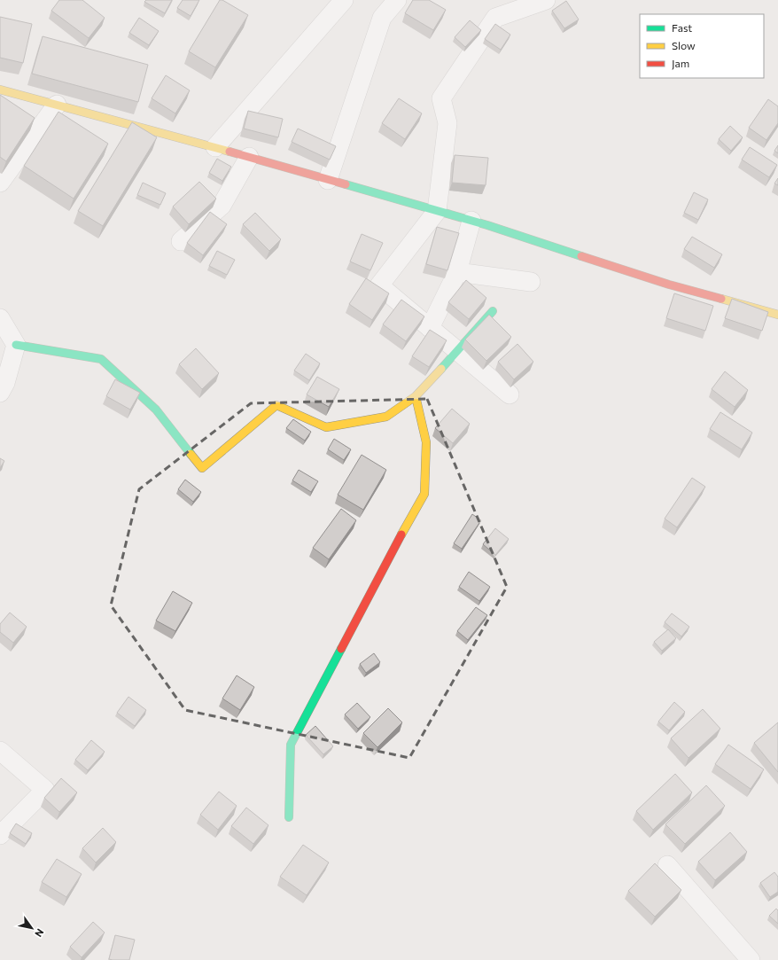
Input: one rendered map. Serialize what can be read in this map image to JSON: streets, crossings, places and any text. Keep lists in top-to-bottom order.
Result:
{
  "legend": ["Fast", "Slow", "Jam"],
  "north": "bottom right"
}
